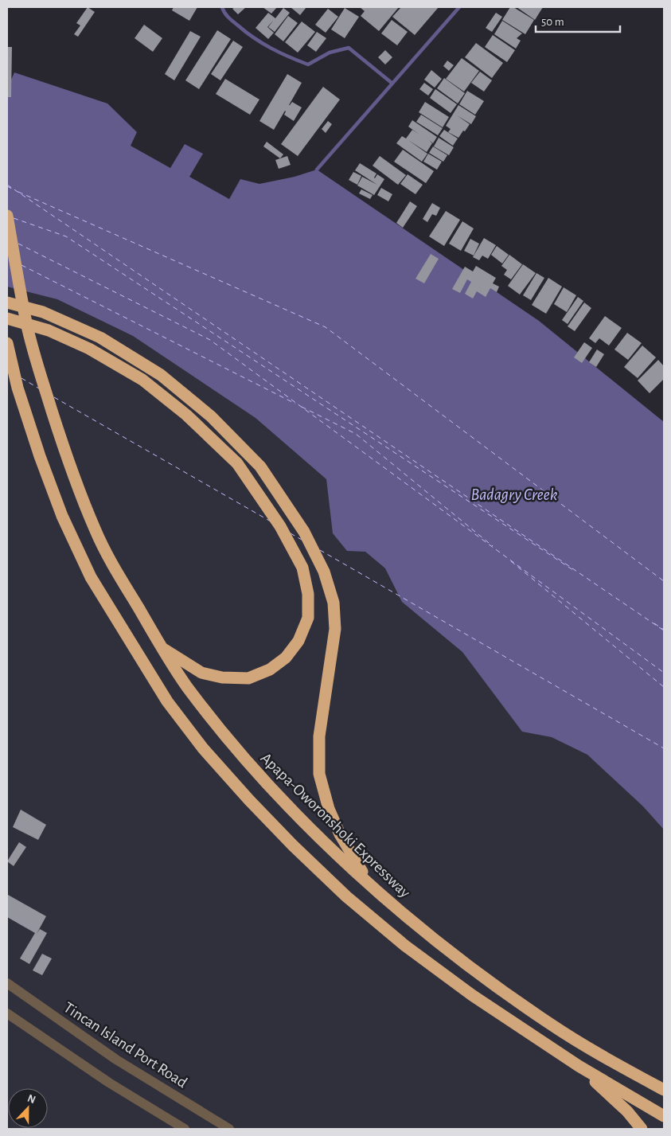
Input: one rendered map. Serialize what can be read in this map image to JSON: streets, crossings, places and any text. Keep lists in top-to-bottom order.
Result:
{
  "streets": {
    "highway": ["Apapa-Oworonshoki Expressway"],
    "street": ["Tincan Island Port Road"]
  },
  "water": ["Badagry Creek"],
  "scale_bar": "50 m",
  "north": "top"
}
